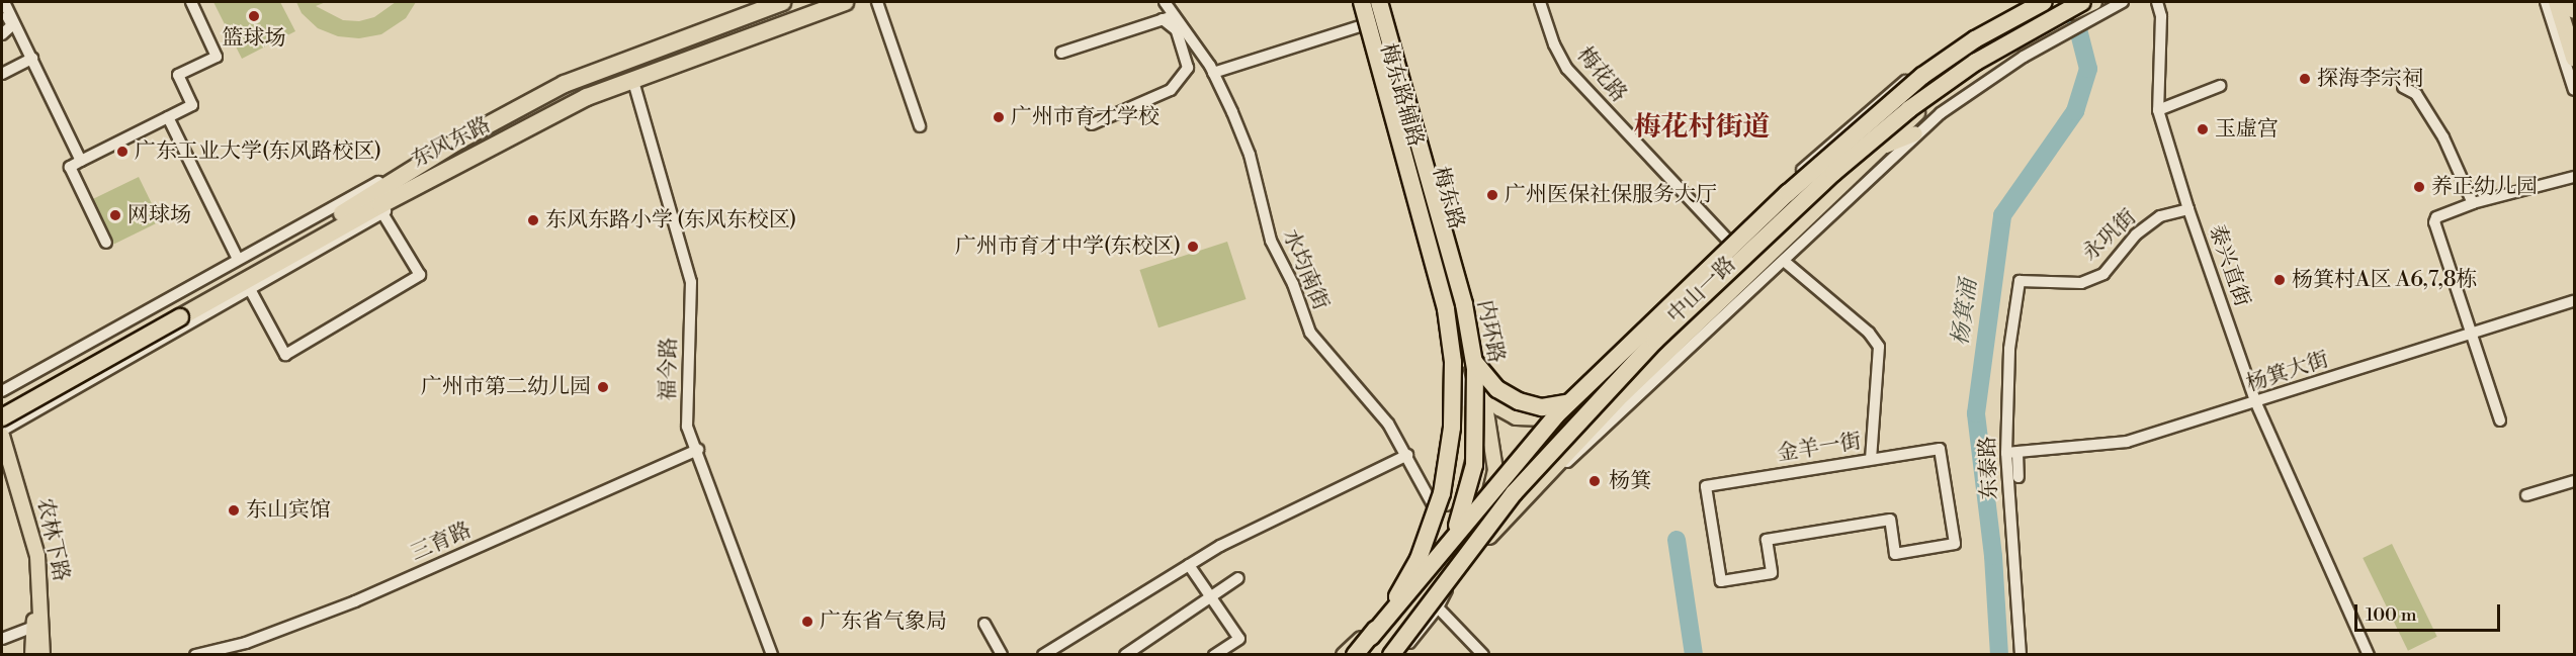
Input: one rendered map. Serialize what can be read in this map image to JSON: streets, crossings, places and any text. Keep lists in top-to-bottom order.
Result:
{
  "streets": {
    "highway": ["东风东路", "内环路"],
    "main road": ["梅东路", "中山一路", "农林下路"],
    "street": [
      "梅花路",
      "梅东路辅路",
      "永巩街",
      "泰兴直街",
      "水均南街",
      "福今路",
      "杨箕大街",
      "金羊一街",
      "东泰路",
      "三育路"
    ]
  },
  "crossings": [
    ["梅东路辅路", "梅东路"],
    ["东风东路", "福今路"],
    ["梅东路", "中山一路"],
    ["永巩街", "泰兴直街"],
    ["永巩街", "东泰路"],
    ["泰兴直街", "杨箕大街"],
    ["中山一路", "内环路"],
    ["福今路", "三育路"],
    ["杨箕大街", "东泰路"]
  ],
  "districts": ["梅花村街道"],
  "water": ["杨箕涌"],
  "places": [
    "篮球场",
    "探海李宗祠",
    "广州市育才学校",
    "玉虛宫",
    "广东工业大学(东风路校区)",
    "养正幼儿园",
    "广州医保社保服务大厅",
    "网球场",
    "东风东路小学 (东风东校区)",
    "广州市育才中学(东校区)",
    "杨箕村A区 A6,7,8栋",
    "广州市第二幼儿园",
    "杨箕",
    "东山宾馆",
    "广东省气象局"
  ],
  "scale_bar": "100 m"
}
